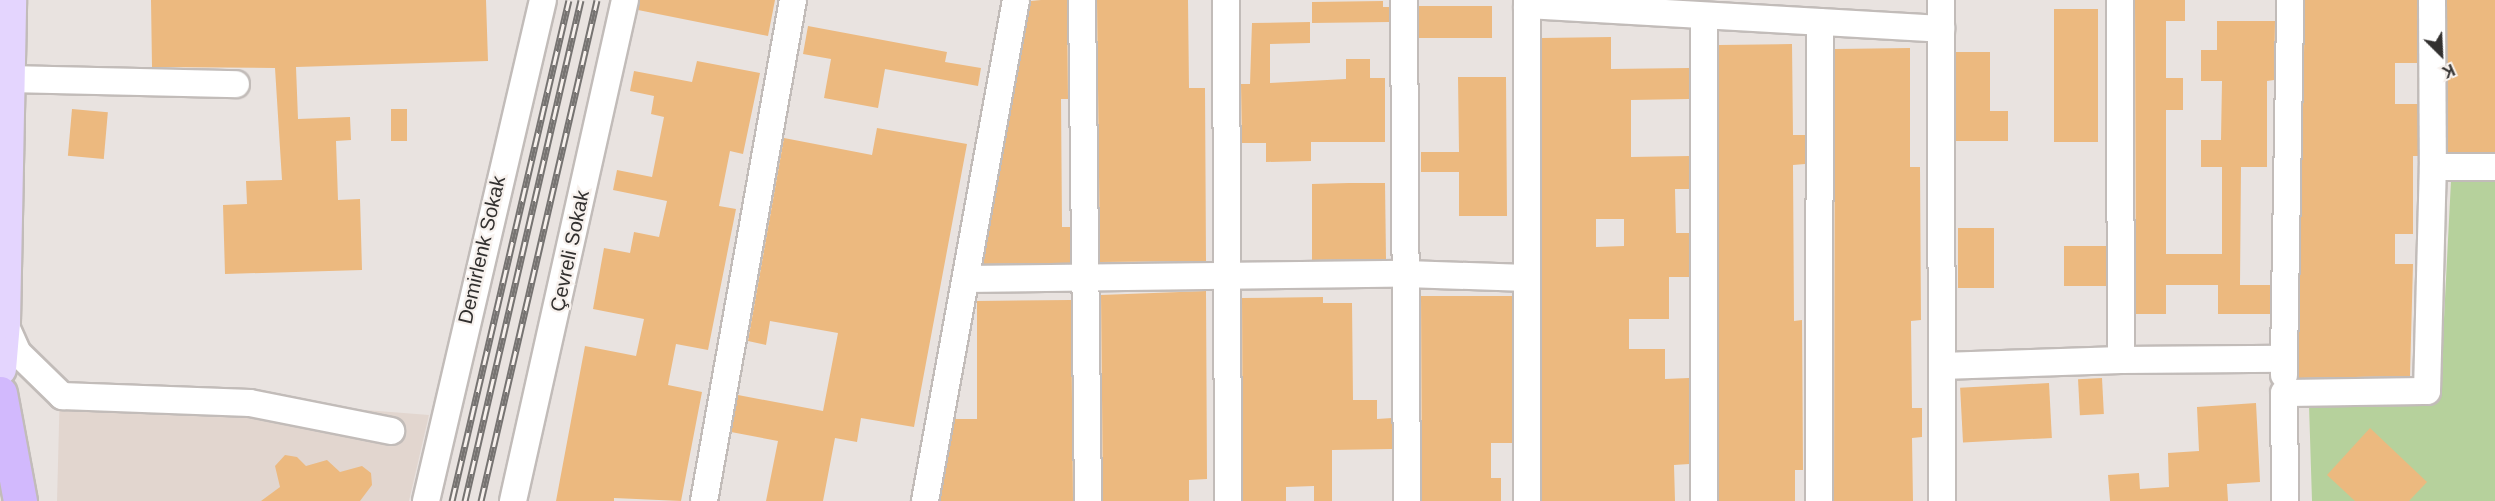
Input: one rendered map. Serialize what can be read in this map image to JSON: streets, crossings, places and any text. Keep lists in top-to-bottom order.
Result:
{
  "streets": {
    "street": ["Demirlenk Sokak", "Çevreli Sokak"]
  },
  "north": "bottom right"
}
